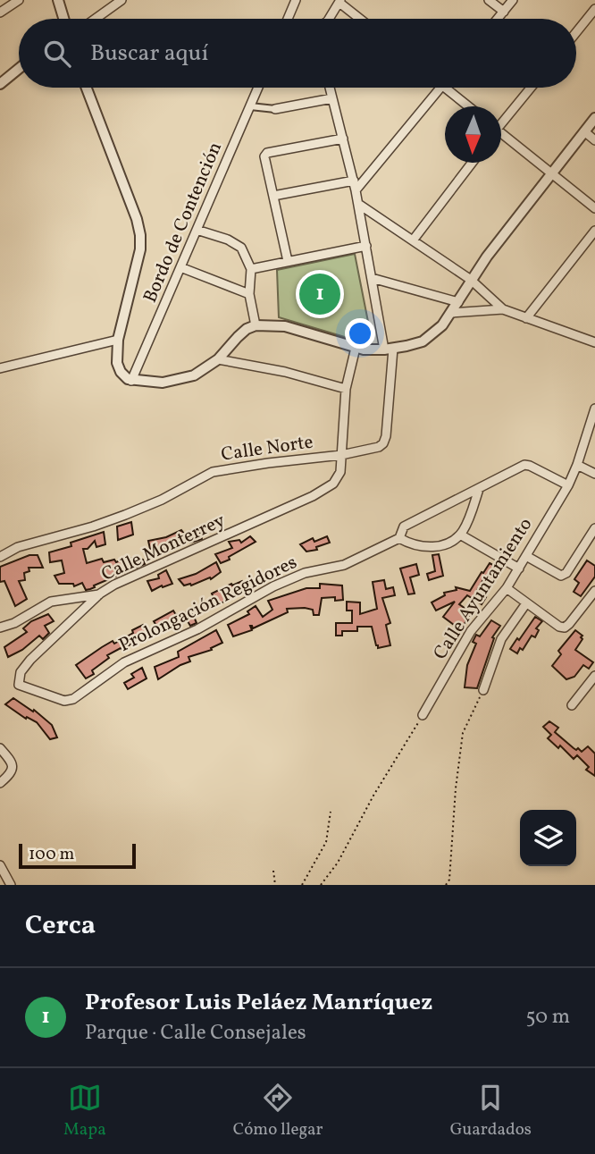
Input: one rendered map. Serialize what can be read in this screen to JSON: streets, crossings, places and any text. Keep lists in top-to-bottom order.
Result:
{
  "streets": {
    "street": [
      "Bordo de Contención",
      "Calle Norte",
      "Calle Monterrey",
      "Calle Ayuntamiento",
      "Prolongación Regidores"
    ]
  },
  "crossings": [
    ["Calle Norte", "Calle Monterrey"],
    ["Calle Monterrey", "Prolongación Regidores"],
    ["Calle Ayuntamiento", "Prolongación Regidores"]
  ],
  "scale_bar": "100 m",
  "north": "bottom",
  "page": {
    "search": "Buscar aquí",
    "pins": "1",
    "scale": "100 m",
    "heading": "Cerca",
    "list": [
      {
        "mark": "1",
        "name": "Profesor Luis Peláez Manríquez",
        "note": "Parque · Calle Consejales",
        "value": "50 m"
      }
    ],
    "nav": ["Mapa", "Cómo llegar", "Guardados"]
  }
}
